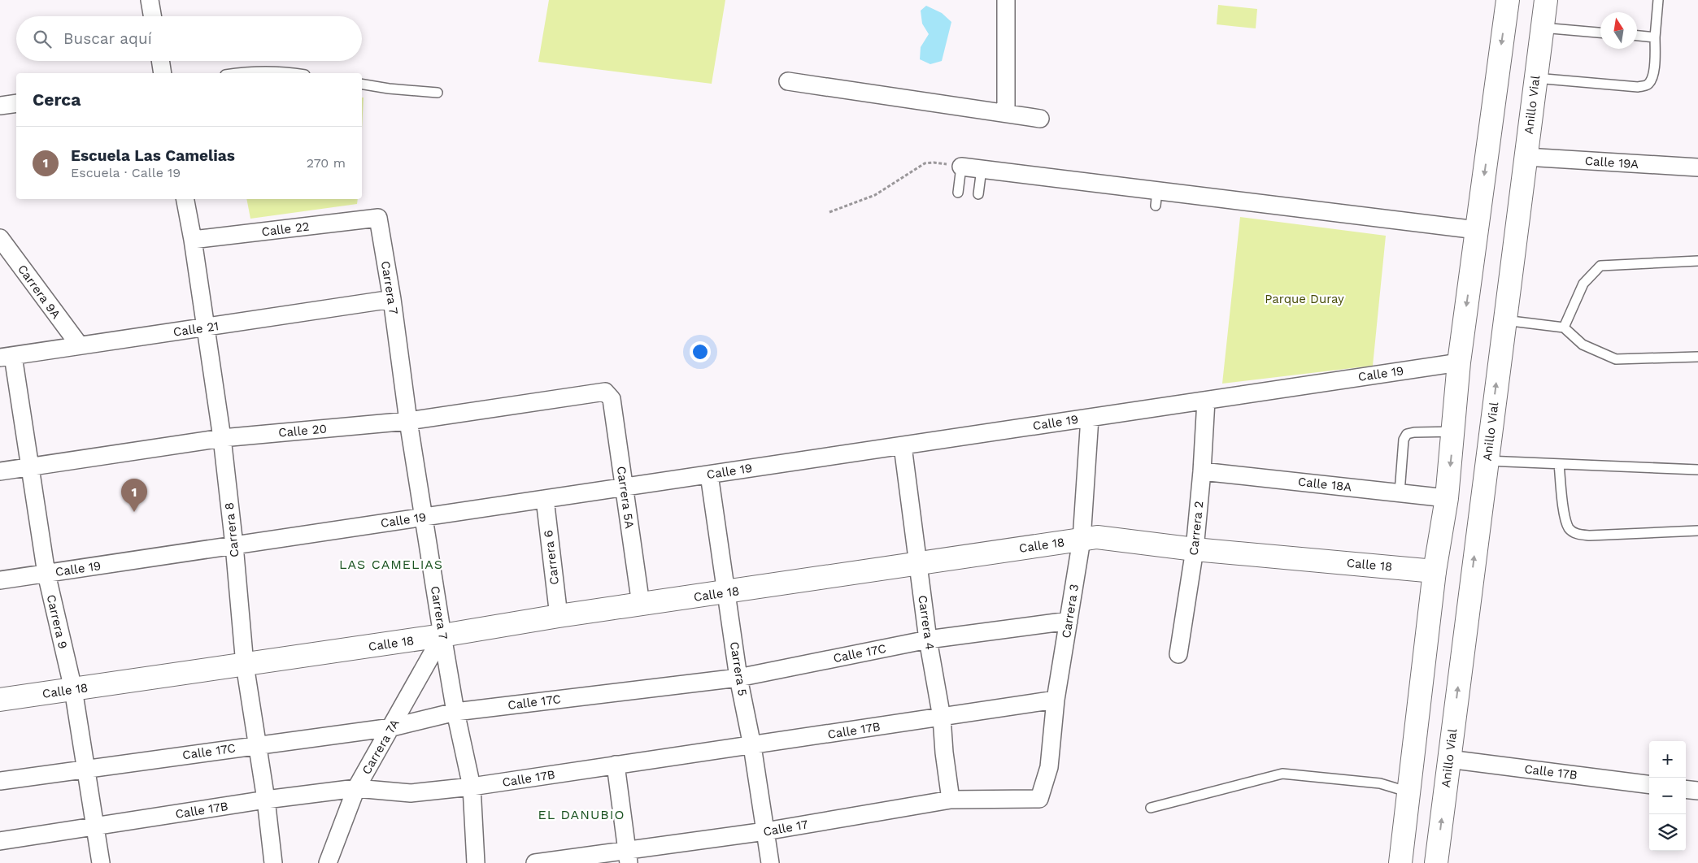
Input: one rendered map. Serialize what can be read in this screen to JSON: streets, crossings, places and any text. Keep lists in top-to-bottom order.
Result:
{
  "streets": {
    "main road": ["Anillo Vial", "Calle 18"],
    "street": [
      "Calle 19A",
      "Calle 22",
      "Carrera 7",
      "Carrera 9A",
      "Calle 21",
      "Calle 19",
      "Calle 20",
      "Calle 18A",
      "Carrera 5A",
      "Carrera 2",
      "Carrera 8",
      "Carrera 6",
      "Carrera 3",
      "Carrera 9",
      "Carrera 4",
      "Calle 17C",
      "Carrera 5",
      "Calle 17B",
      "Carrera 7A",
      "Calle 17"
    ]
  },
  "crossings": [
    ["Anillo Vial", "Calle 19A"],
    ["Anillo Vial", "Calle 17B"],
    ["Calle 22", "Carrera 7"],
    ["Calle 22", "Carrera 8"],
    ["Carrera 7", "Calle 21"],
    ["Carrera 7", "Calle 19"],
    ["Carrera 7", "Calle 20"],
    ["Carrera 7", "Calle 18"],
    ["Carrera 7", "Calle 17C"],
    ["Carrera 7", "Calle 17B"],
    ["Carrera 7", "Carrera 7A"],
    ["Carrera 9A", "Calle 21"],
    ["Calle 21", "Carrera 8"],
    ["Calle 21", "Carrera 9"],
    ["Calle 19", "Carrera 5A"],
    ["Calle 19", "Carrera 2"],
    ["Calle 19", "Carrera 8"],
    ["Calle 19", "Carrera 6"],
    ["Calle 19", "Carrera 3"],
    ["Calle 19", "Carrera 9"],
    ["Calle 19", "Carrera 4"],
    ["Calle 19", "Carrera 5"],
    ["Calle 20", "Carrera 5A"],
    ["Calle 20", "Carrera 8"],
    ["Calle 20", "Carrera 9"],
    ["Calle 18A", "Carrera 2"],
    ["Carrera 5A", "Calle 18"],
    ["Carrera 2", "Calle 18"],
    ["Carrera 8", "Calle 18"],
    ["Carrera 8", "Calle 17C"],
    ["Carrera 8", "Calle 17B"],
    ["Calle 18", "Carrera 6"],
    ["Calle 18", "Carrera 3"],
    ["Calle 18", "Carrera 9"],
    ["Calle 18", "Carrera 4"],
    ["Calle 18", "Carrera 5"],
    ["Calle 18", "Carrera 7A"],
    ["Carrera 3", "Calle 17C"],
    ["Carrera 3", "Calle 17B"],
    ["Carrera 3", "Calle 17"],
    ["Carrera 9", "Calle 17C"],
    ["Carrera 9", "Calle 17B"],
    ["Carrera 4", "Calle 17C"],
    ["Carrera 4", "Calle 17B"],
    ["Carrera 4", "Calle 17"],
    ["Calle 17C", "Carrera 5"],
    ["Calle 17C", "Carrera 7A"],
    ["Carrera 5", "Calle 17B"],
    ["Carrera 5", "Calle 17"],
    ["Calle 17B", "Carrera 7A"]
  ],
  "districts": ["LAS CAMELIAS", "EL DANUBIO"],
  "parks": ["Parque Duray"],
  "north": "top",
  "page": {
    "search": "Buscar aquí",
    "heading": "Cerca",
    "list": [
      {
        "mark": "1",
        "name": "Escuela Las Camelias",
        "note": "Escuela · Calle 19",
        "value": "270 m"
      }
    ],
    "pins": "1",
    "map_buttons": ["+", "−"]
  }
}
